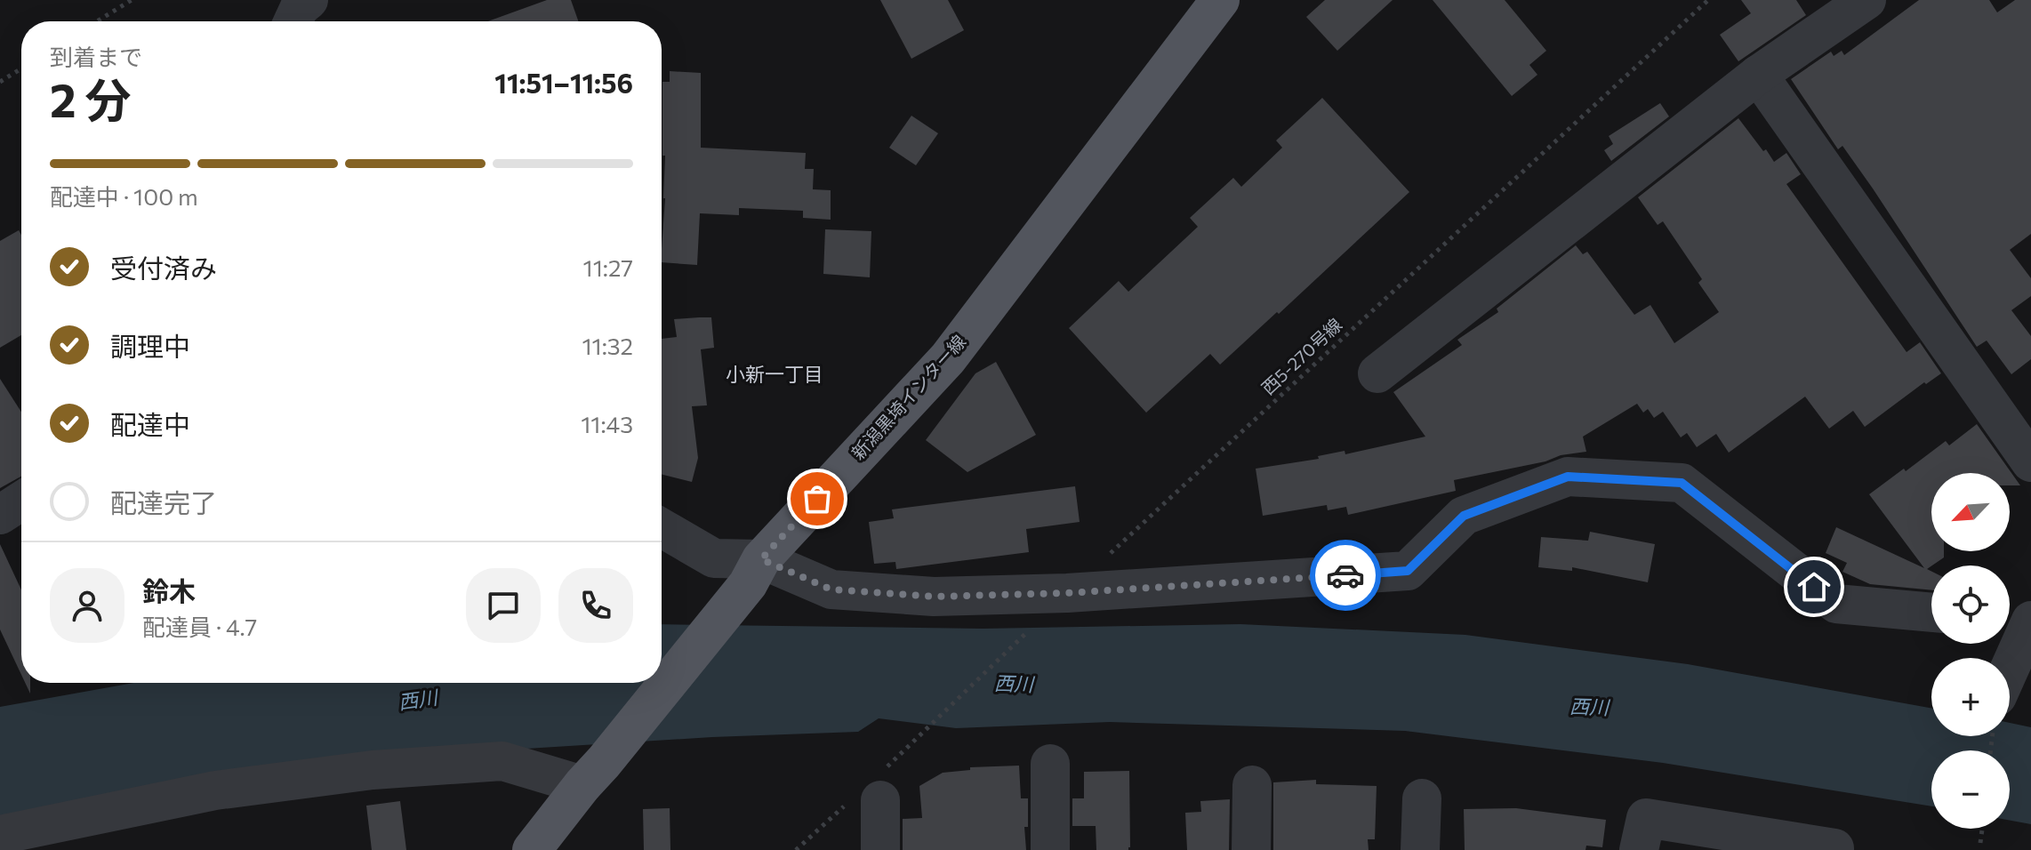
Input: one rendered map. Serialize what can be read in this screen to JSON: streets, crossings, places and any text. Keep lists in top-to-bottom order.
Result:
{
  "streets": {
    "main road": ["新潟黒埼インター線"],
    "path": ["西5-270号線"]
  },
  "districts": ["小新一丁目"],
  "water": ["西川"],
  "north": "bottom left",
  "page": {
    "heading": ["2 分", "到着まで", "11:51–11:56"],
    "panel": ["鈴木", "配達員 · 4.7"],
    "bar": "配達中 · 100 m",
    "list": [
      ["受付済み", "11:27"],
      ["調理中", "11:32"],
      ["配達中", "11:43"],
      "配達完了"
    ],
    "map_buttons": ["+", "−"]
  }
}
